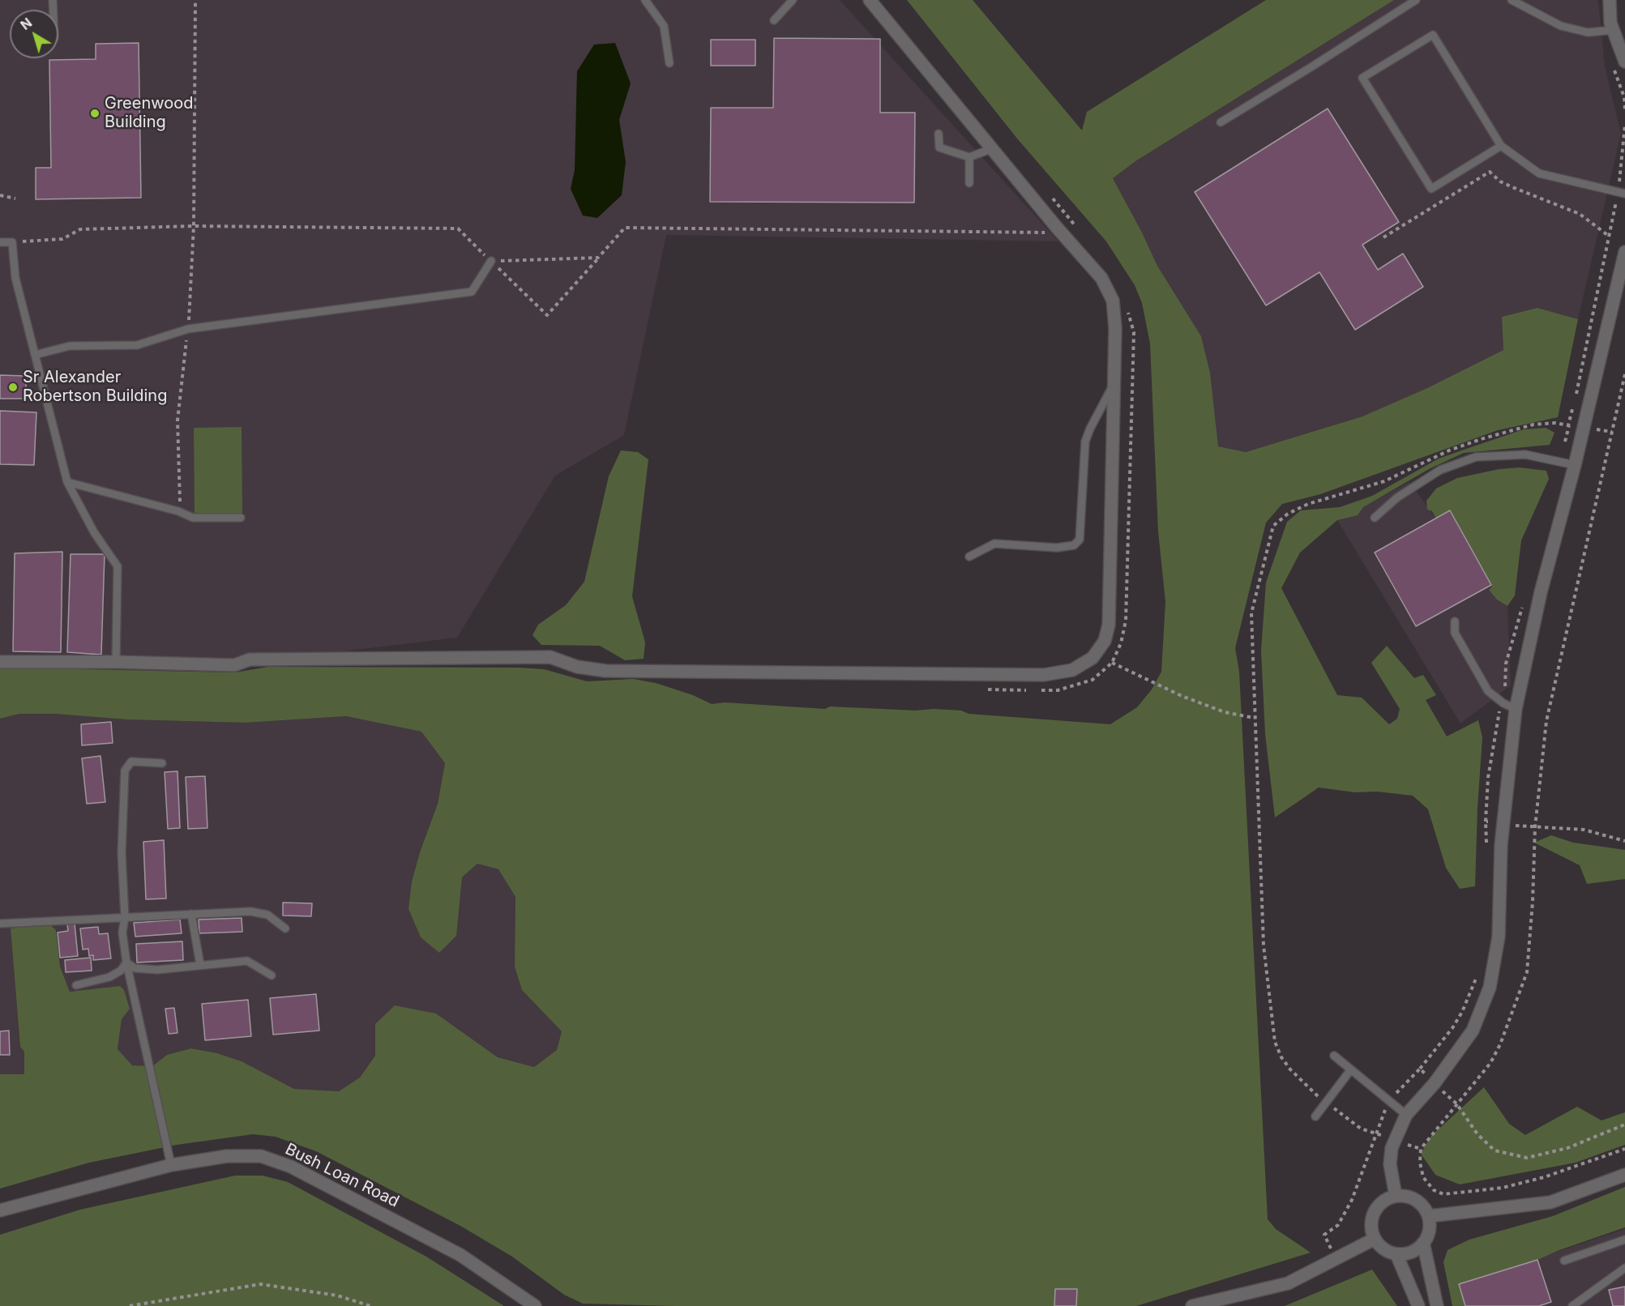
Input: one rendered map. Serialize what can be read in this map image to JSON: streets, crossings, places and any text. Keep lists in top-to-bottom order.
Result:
{
  "streets": {
    "street": ["Bush Loan Road"]
  },
  "places": ["Greenwood Building", "Sr Alexander Robertson Building"],
  "north": "top left"
}
